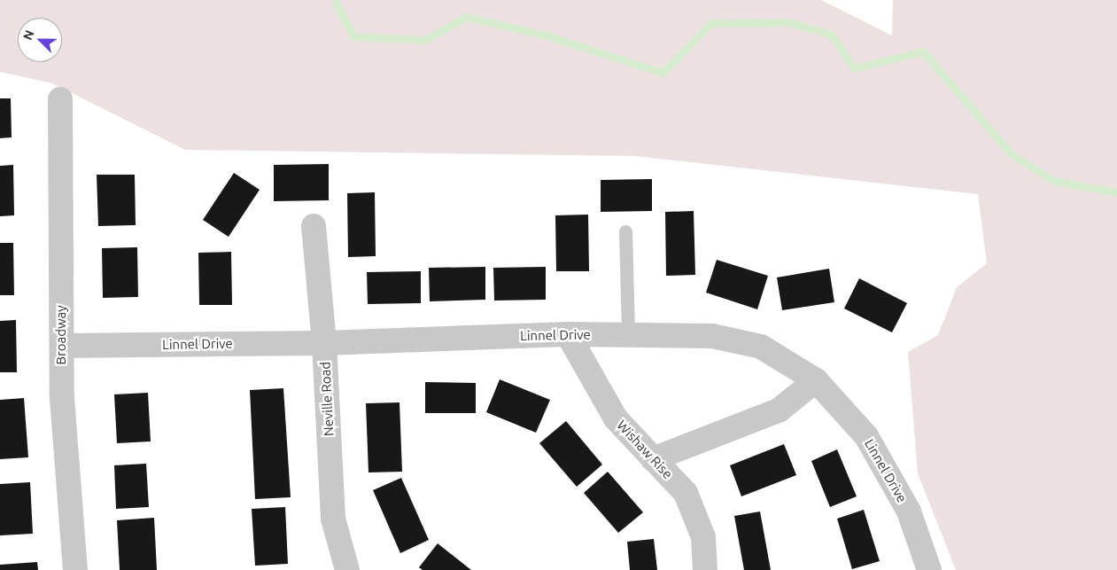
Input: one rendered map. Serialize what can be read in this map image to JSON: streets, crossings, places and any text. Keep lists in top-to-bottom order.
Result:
{
  "streets": {
    "street": [
      "Broadway",
      "Linnel Drive",
      "Neville Road",
      "Wishaw Rise"
    ]
  },
  "crossings": [
    ["Broadway", "Linnel Drive"],
    ["Linnel Drive", "Neville Road"],
    ["Linnel Drive", "Wishaw Rise"]
  ],
  "north": "top left"
}
